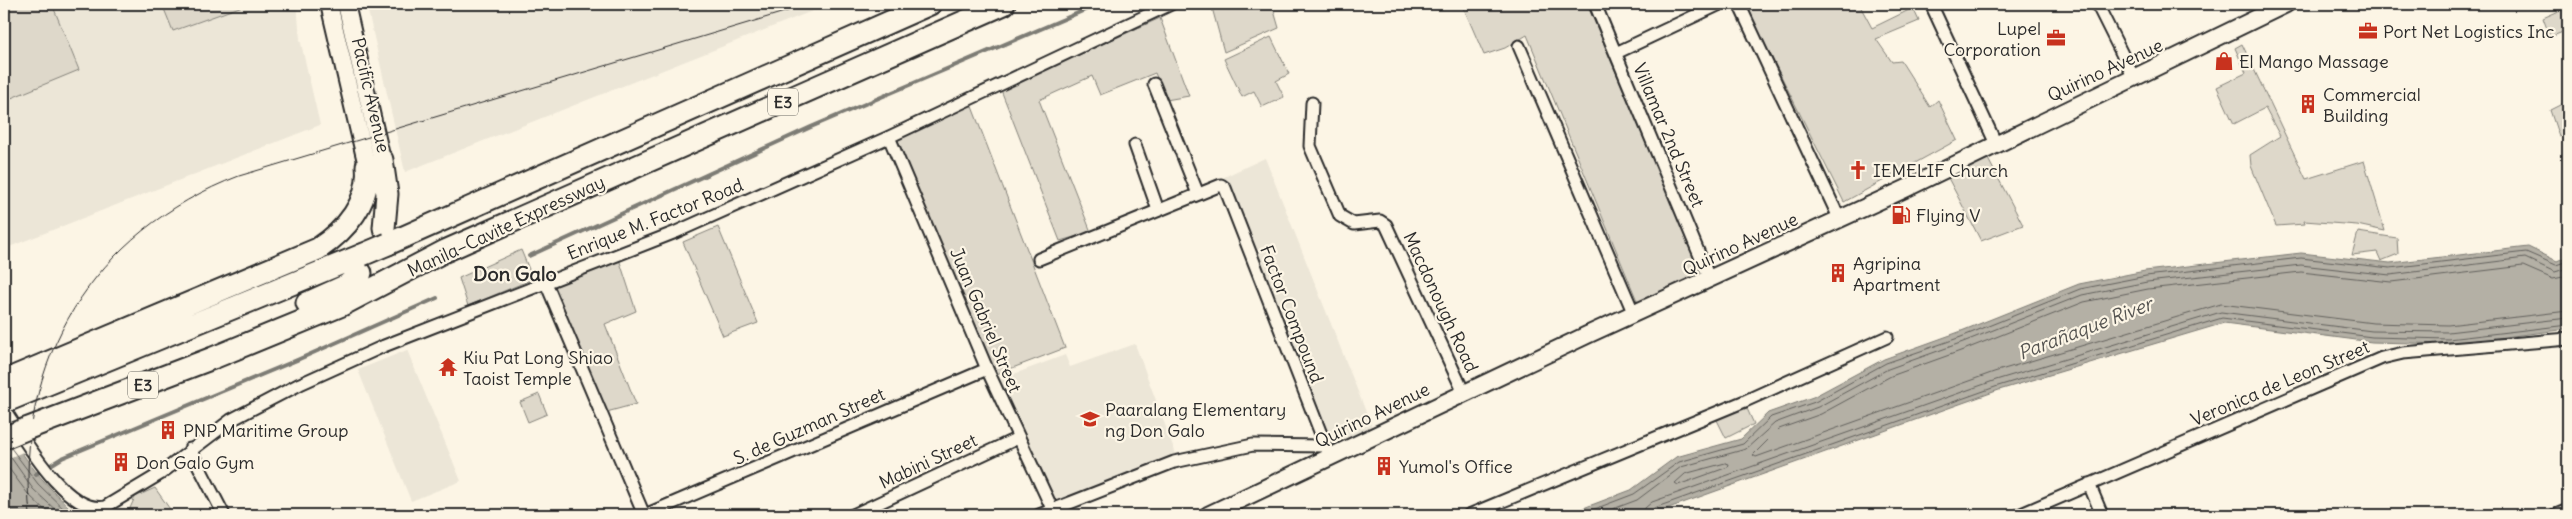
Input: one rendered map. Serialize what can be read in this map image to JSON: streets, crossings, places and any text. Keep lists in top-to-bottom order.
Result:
{
  "streets": {
    "highway": ["E3", "Manila–Cavite Expressway"],
    "main road": ["Quirino Avenue", "Pacific Avenue"],
    "street": [
      "Villamar 2nd Street",
      "Enrique M. Factor Road",
      "Macdonough Road",
      "Factor Compound",
      "Juan Gabriel Street",
      "Veronica de Leon Street",
      "S. de Guzman Street",
      "Mabini Street"
    ]
  },
  "crossings": [
    ["Quirino Avenue", "Villamar 2nd Street"],
    ["Quirino Avenue", "Macdonough Road"],
    ["Quirino Avenue", "Factor Compound"],
    ["Enrique M. Factor Road", "Manila–Cavite Expressway"],
    ["Enrique M. Factor Road", "Juan Gabriel Street"],
    ["Juan Gabriel Street", "S. de Guzman Street"],
    ["Juan Gabriel Street", "Mabini Street"]
  ],
  "districts": ["Don Galo"],
  "water": ["Parañaque River"],
  "places": {
    "office": ["Port Net Logistics Inc", "Lupel Corporation"],
    "shop": ["El Mango Massage"],
    "building": [
      "Commercial Building",
      "Agripina Apartment",
      "PNP Maritime Group",
      "Don Galo Gym",
      "Yumol's Office"
    ],
    "church": ["IEMELIF Church"],
    "fuel station": ["Flying V"],
    "temple": ["Kiu Pat Long Shiao Taoist Temple"],
    "school or university": ["Paaralang Elementary ng Don Galo"]
  }
}
